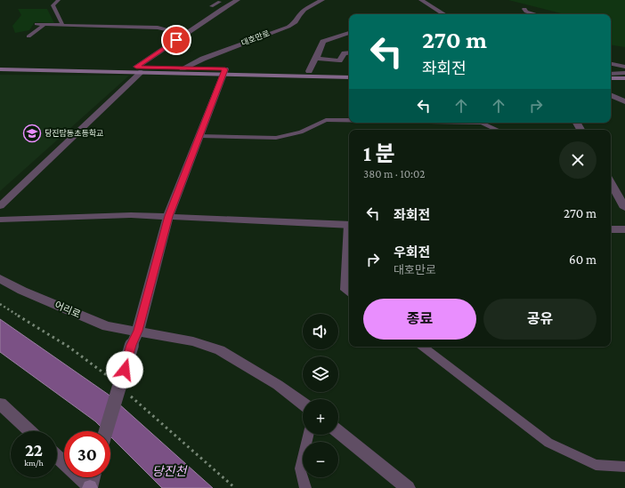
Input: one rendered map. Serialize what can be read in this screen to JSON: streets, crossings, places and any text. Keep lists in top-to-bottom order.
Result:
{
  "streets": {
    "street": ["대호만로", "어리로"]
  },
  "water": ["당진천"],
  "places": {
    "school or university": ["당진탑동초등학교"]
  },
  "page": {
    "turn": ["270 m", "좌회전"],
    "heading": ["1 분", "380 m · 10:02"],
    "list": [
      {
        "name": "좌회전",
        "value": "270 m"
      },
      {
        "name": "우회전",
        "note": "대호만로",
        "value": "60 m"
      }
    ],
    "buttons": ["종료", "공유"],
    "map_buttons": ["+", "−"],
    "speed": "22 km/h",
    "limit": "30"
  }
}
